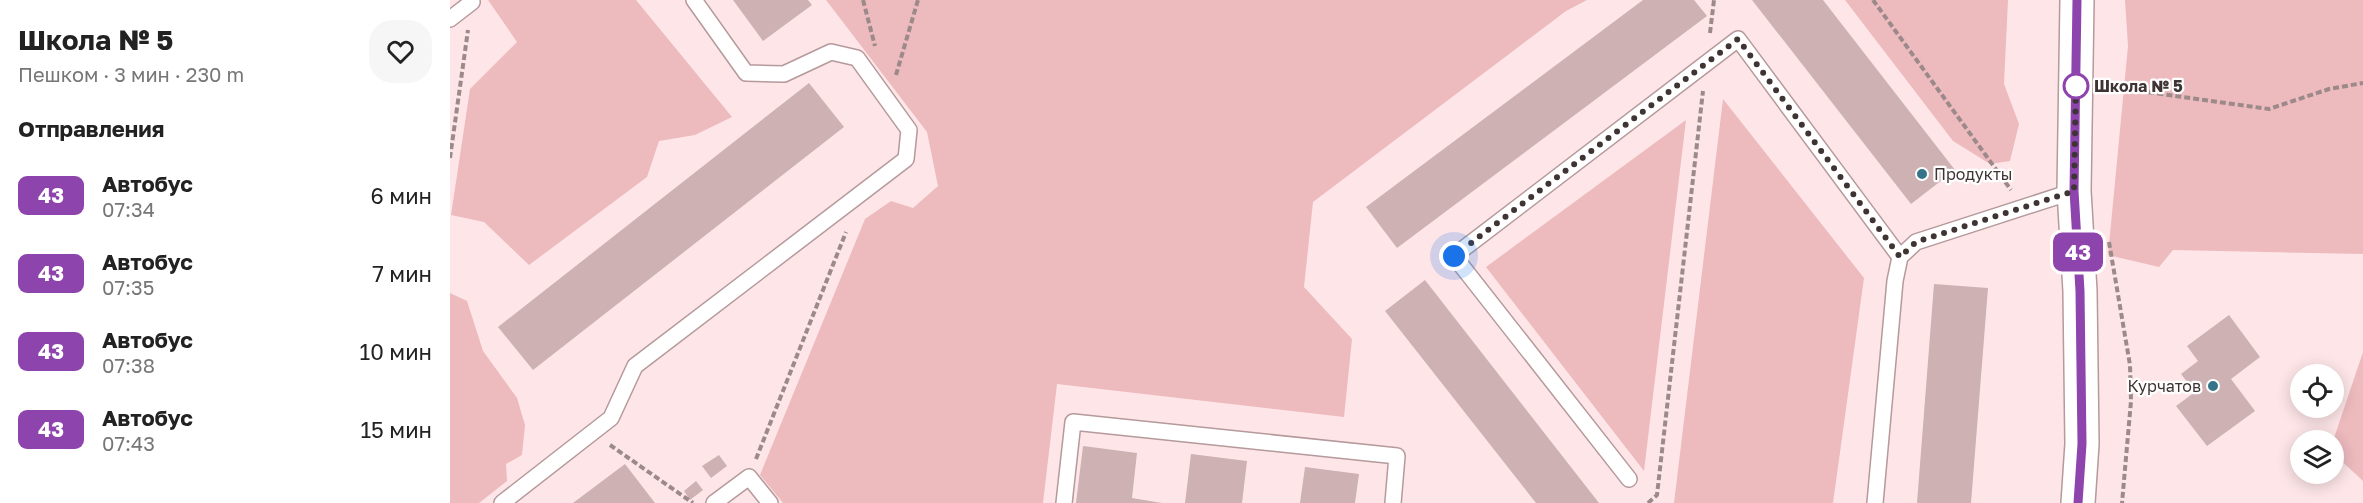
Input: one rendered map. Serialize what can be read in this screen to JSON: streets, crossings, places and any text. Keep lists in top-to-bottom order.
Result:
{
  "places": ["Школа № 5", "Продукты", "Курчатов"],
  "lines": ["bus line 43"],
  "page": {
    "heading": [
      ["Школа № 5", "Пешком · 3 мин · 230 m"],
      "Отправления"
    ],
    "on_map": "43",
    "list": [
      {
        "mark": "43",
        "name": "Автобус",
        "note": "07:34",
        "value": "6 мин"
      },
      {
        "mark": "43",
        "name": "Автобус",
        "note": "07:35",
        "value": "7 мин"
      },
      {
        "mark": "43",
        "name": "Автобус",
        "note": "07:38",
        "value": "10 мин"
      },
      {
        "mark": "43",
        "name": "Автобус",
        "note": "07:43",
        "value": "15 мин"
      }
    ]
  }
}
